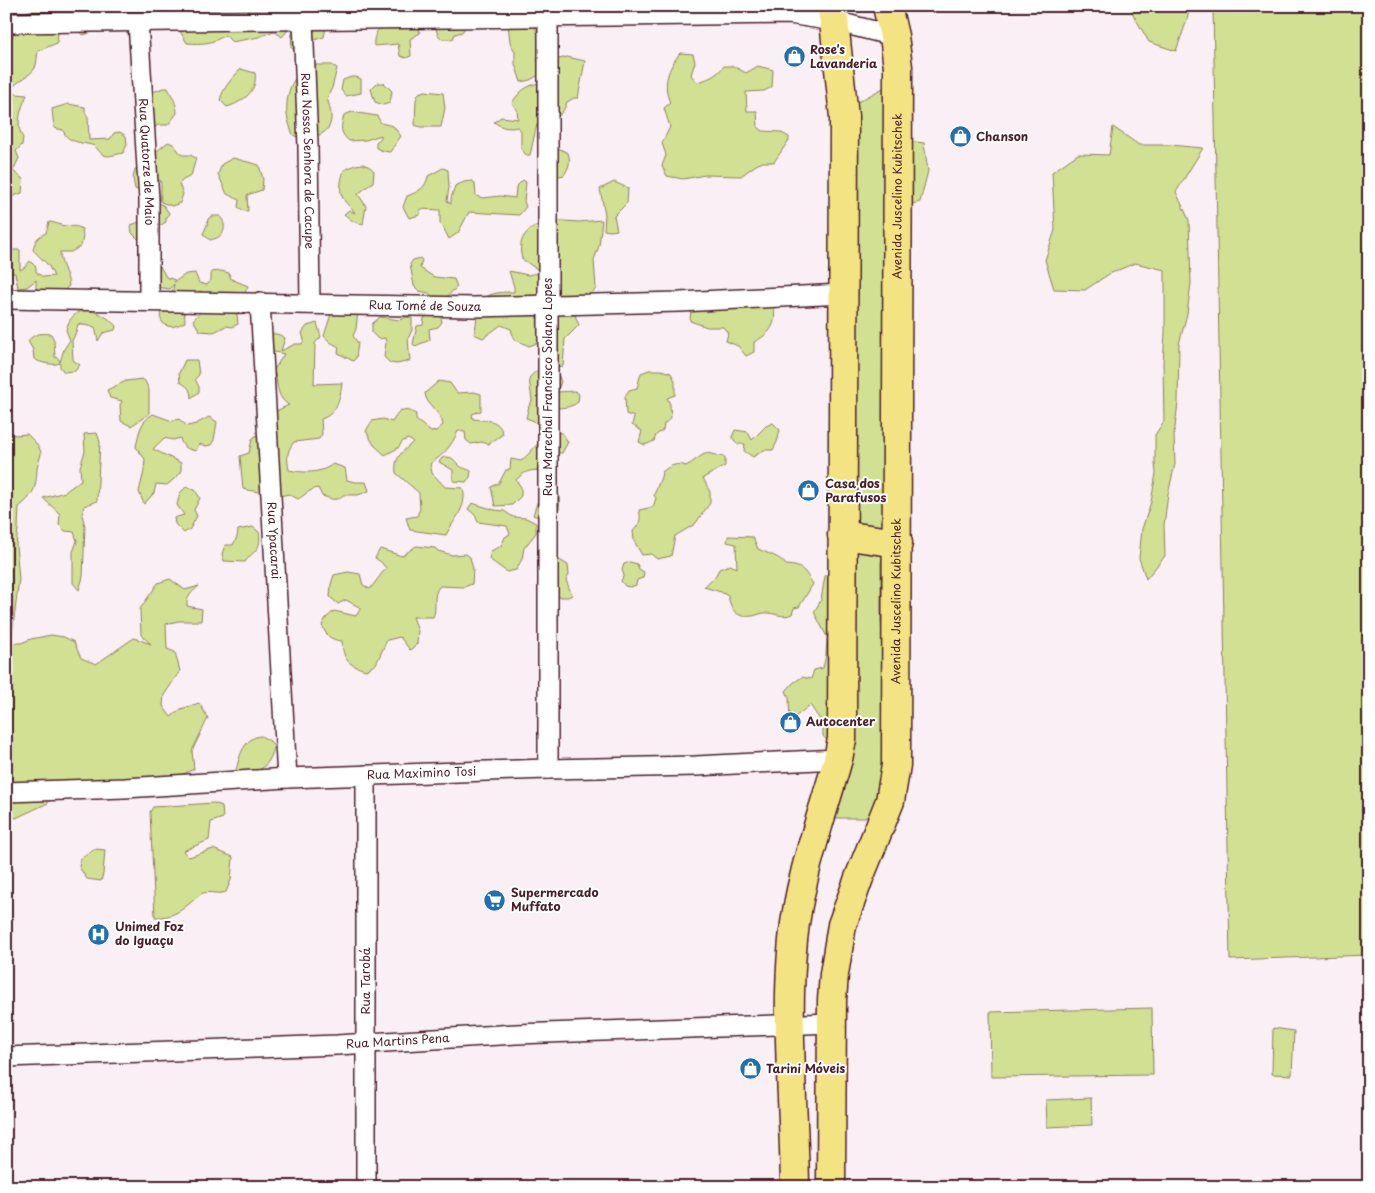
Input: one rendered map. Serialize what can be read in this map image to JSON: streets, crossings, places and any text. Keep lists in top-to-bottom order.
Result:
{
  "streets": {
    "main road": ["Avenida Juscelino Kubitschek"],
    "street": [
      "Rua Quatorze de Maio",
      "Rua Nossa Senhora de Cacupe",
      "Rua Tomé de Souza",
      "Rua Marechal Francisco Solano Lopes",
      "Rua Ypacarai",
      "Rua Maximino Tosi",
      "Rua Tarobá",
      "Rua Martins Pena"
    ]
  },
  "crossings": [
    ["Rua Quatorze de Maio", "Rua Tomé de Souza"],
    ["Rua Nossa Senhora de Cacupe", "Rua Tomé de Souza"],
    ["Avenida Juscelino Kubitschek", "Rua Martins Pena"],
    ["Rua Tomé de Souza", "Rua Marechal Francisco Solano Lopes"],
    ["Rua Tomé de Souza", "Rua Ypacarai"],
    ["Rua Marechal Francisco Solano Lopes", "Rua Maximino Tosi"],
    ["Rua Ypacarai", "Rua Maximino Tosi"],
    ["Rua Maximino Tosi", "Rua Tarobá"],
    ["Rua Tarobá", "Rua Martins Pena"]
  ],
  "places": {
    "shop": [
      "Rose's Lavanderia",
      "Chanson",
      "Casa dos Parafusos",
      "Autocenter",
      "Tarini Móveis"
    ],
    "supermarket": ["Supermercado Muffato"],
    "hospital": ["Unimed Foz do Iguaçu"]
  }
}
